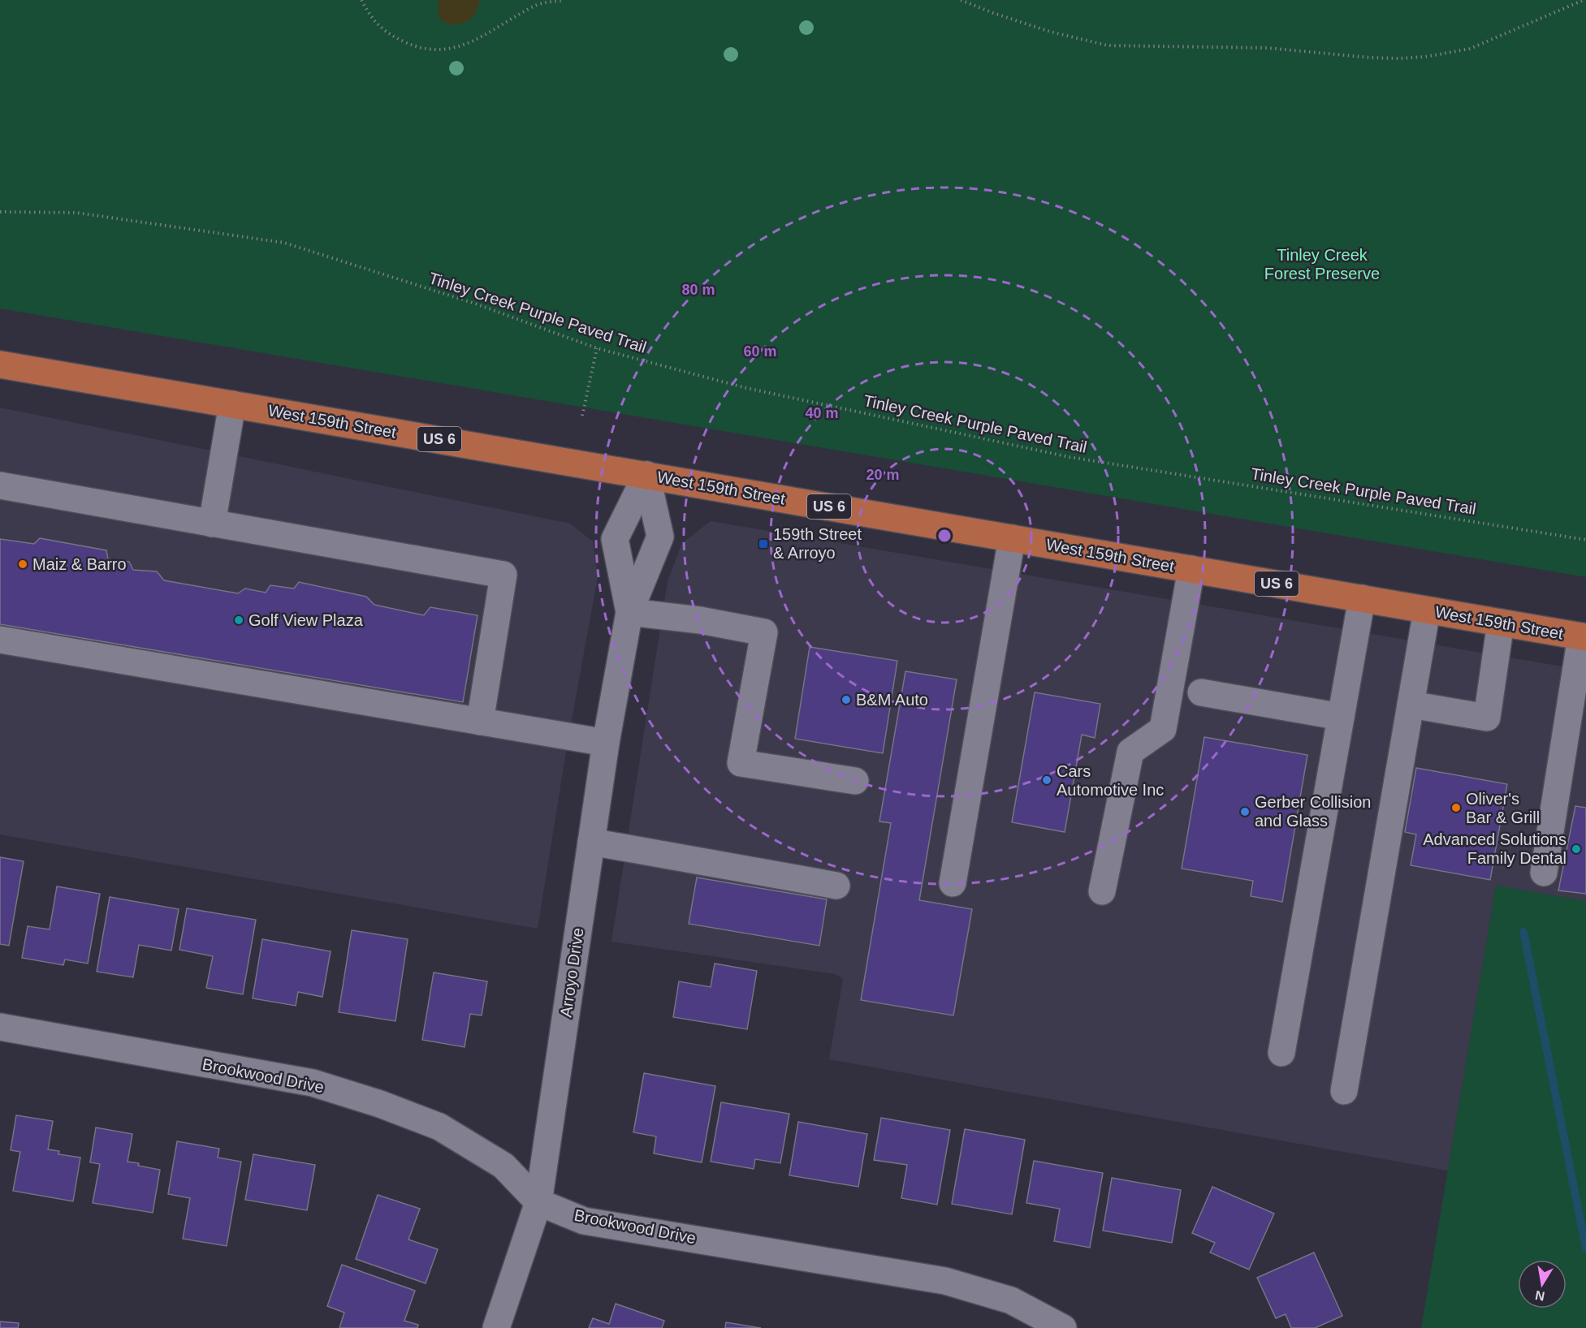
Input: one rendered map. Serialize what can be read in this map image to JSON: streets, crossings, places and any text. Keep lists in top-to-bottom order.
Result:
{
  "streets": {
    "main road": ["West 159th Street", "US 6"],
    "street": ["Arroyo Drive", "Brookwood Drive"],
    "path": ["Tinley Creek Purple Paved Trail"]
  },
  "crossings": [
    ["West 159th Street", "Arroyo Drive"],
    ["Arroyo Drive", "Brookwood Drive"]
  ],
  "parks": ["Tinley Creek Forest Preserve"],
  "places": {
    "transit": ["159th Street & Arroyo"],
    "other": [
      "Maiz & Barro",
      "Golf View Plaza",
      "B&M Auto",
      "Cars Automotive Inc",
      "Oliver's Bar & Grill",
      "Gerber Collision and Glass",
      "Advanced Solutions Family Dental"
    ]
  },
  "north": "bottom",
  "rings": [
    "80 m",
    "60 m",
    "40 m",
    "20 m"
  ]
}
